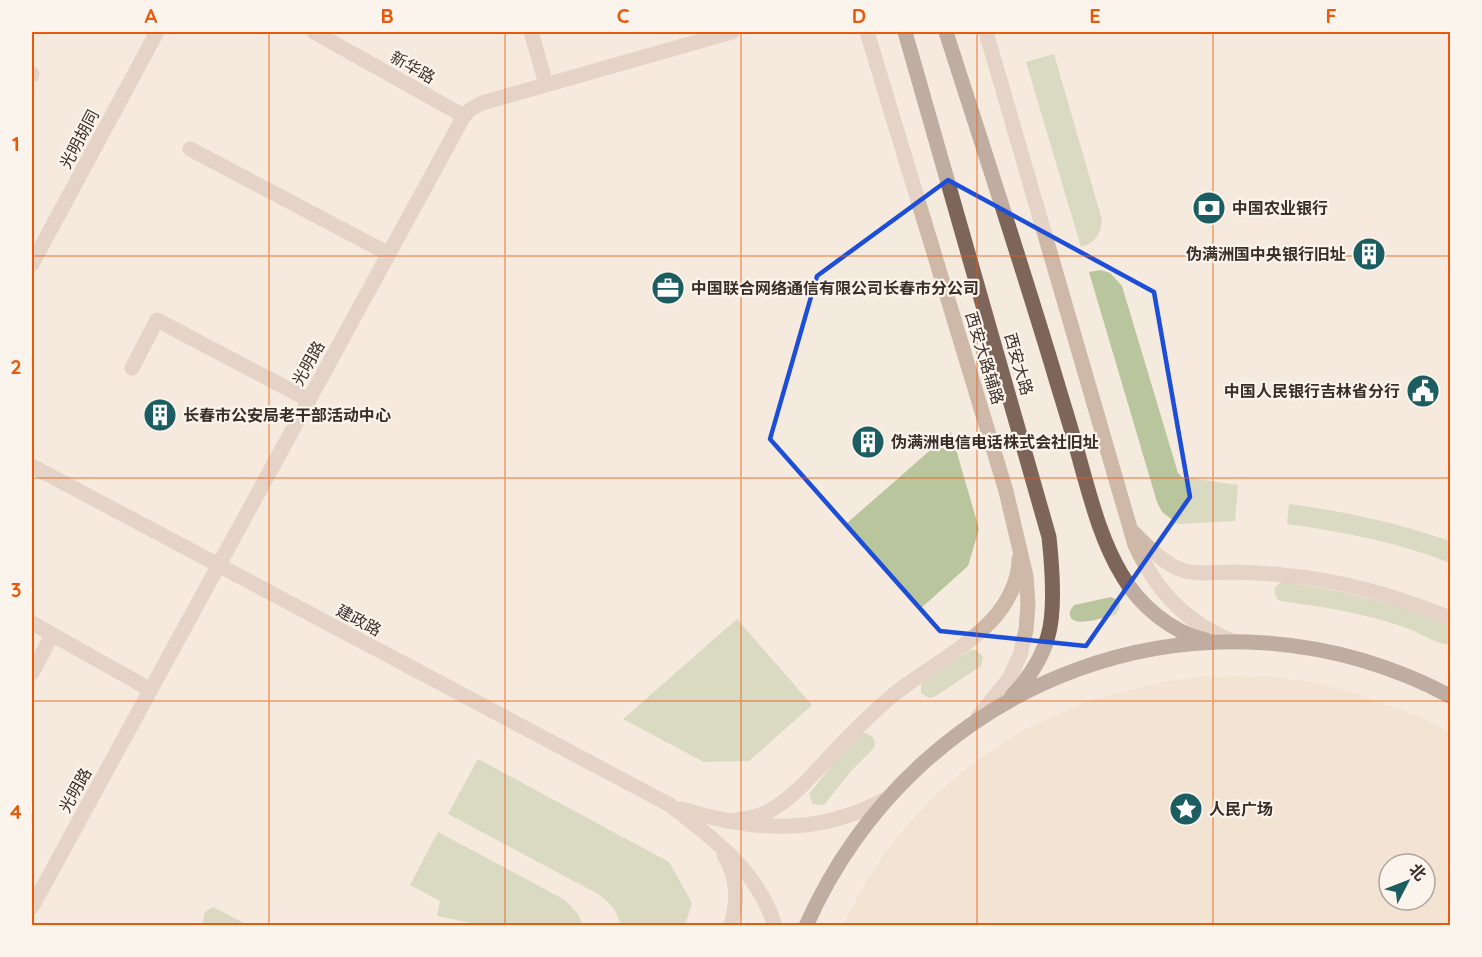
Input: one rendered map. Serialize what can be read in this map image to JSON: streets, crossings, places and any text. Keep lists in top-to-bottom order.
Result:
{
  "streets": {
    "main road": ["西安大路"],
    "street": [
      "新华路",
      "光明胡同",
      "西安大路辅路",
      "光明路",
      "建政路"
    ]
  },
  "crossings": [
    ["新华路", "光明路"],
    ["光明路", "建政路"]
  ],
  "places": {
    "bank": ["中国农业银行"],
    "building": ["伪满洲国中央银行旧址", "长春市公安局老干部活动中心", "伪满洲电信电话株式会社旧址"],
    "office": ["中国联合网络通信有限公司长春市分公司"],
    "public building": ["中国人民银行吉林省分行"],
    "place": ["人民广场"]
  },
  "north": "top right",
  "grid": {
    "columns": [
      "A",
      "B",
      "C",
      "D",
      "E",
      "F"
    ],
    "rows": [
      "1",
      "2",
      "3",
      "4"
    ]
  }
}
